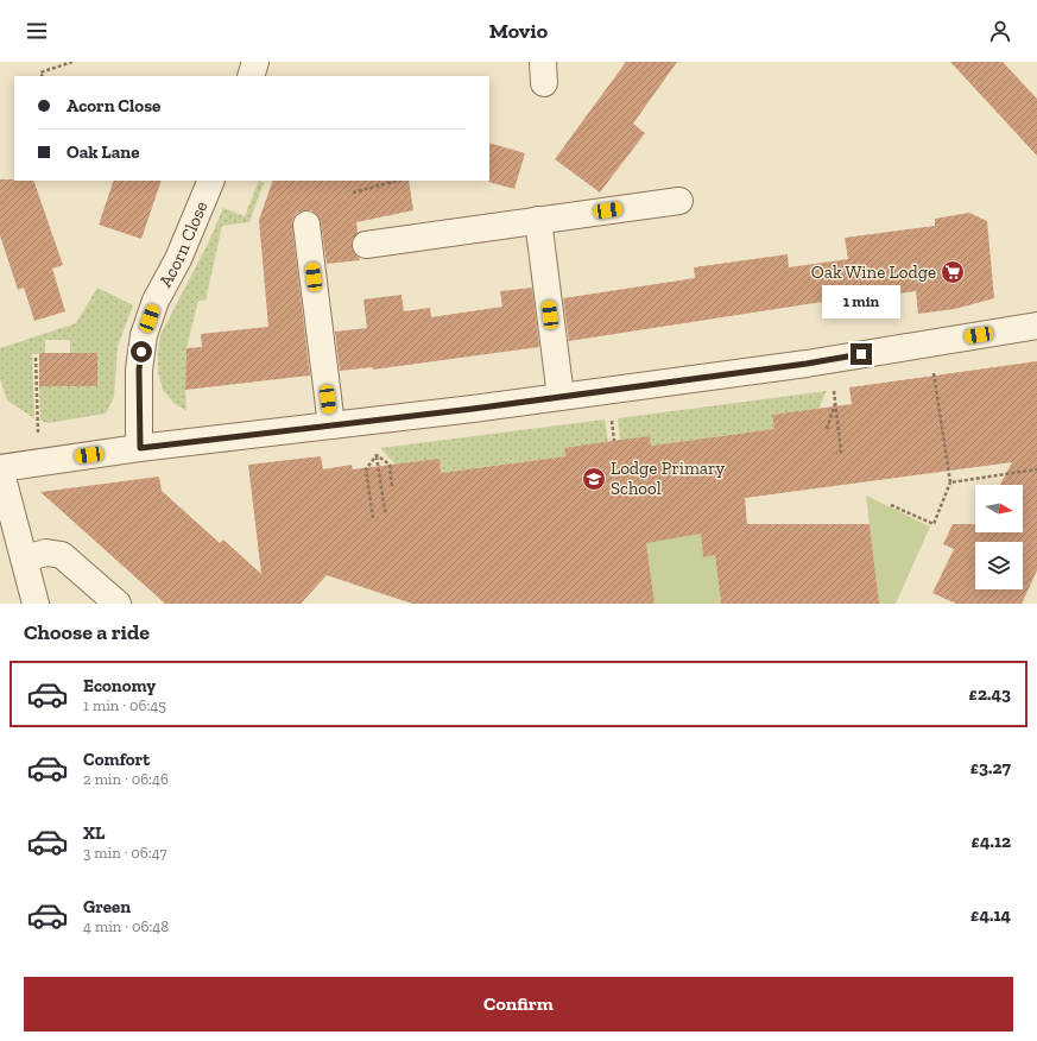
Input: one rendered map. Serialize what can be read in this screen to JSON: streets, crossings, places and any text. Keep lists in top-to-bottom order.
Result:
{
  "streets": {
    "street": ["Acorn Close"]
  },
  "places": {
    "supermarket": ["Oak Wine Lodge"],
    "school or university": ["Lodge Primary School"]
  },
  "north": "right",
  "page": {
    "header": "Movio",
    "banner": ["Acorn Close", "Oak Lane"],
    "bubble": "1 min",
    "heading": "Choose a ride",
    "list": [
      {
        "name": "Economy",
        "note": "1 min · 06:45",
        "value": "£2.43"
      },
      {
        "name": "Comfort",
        "note": "2 min · 06:46",
        "value": "£3.27"
      },
      {
        "name": "XL",
        "note": "3 min · 06:47",
        "value": "£4.12"
      },
      {
        "name": "Green",
        "note": "4 min · 06:48",
        "value": "£4.14"
      }
    ],
    "buttons": "Confirm"
  }
}
